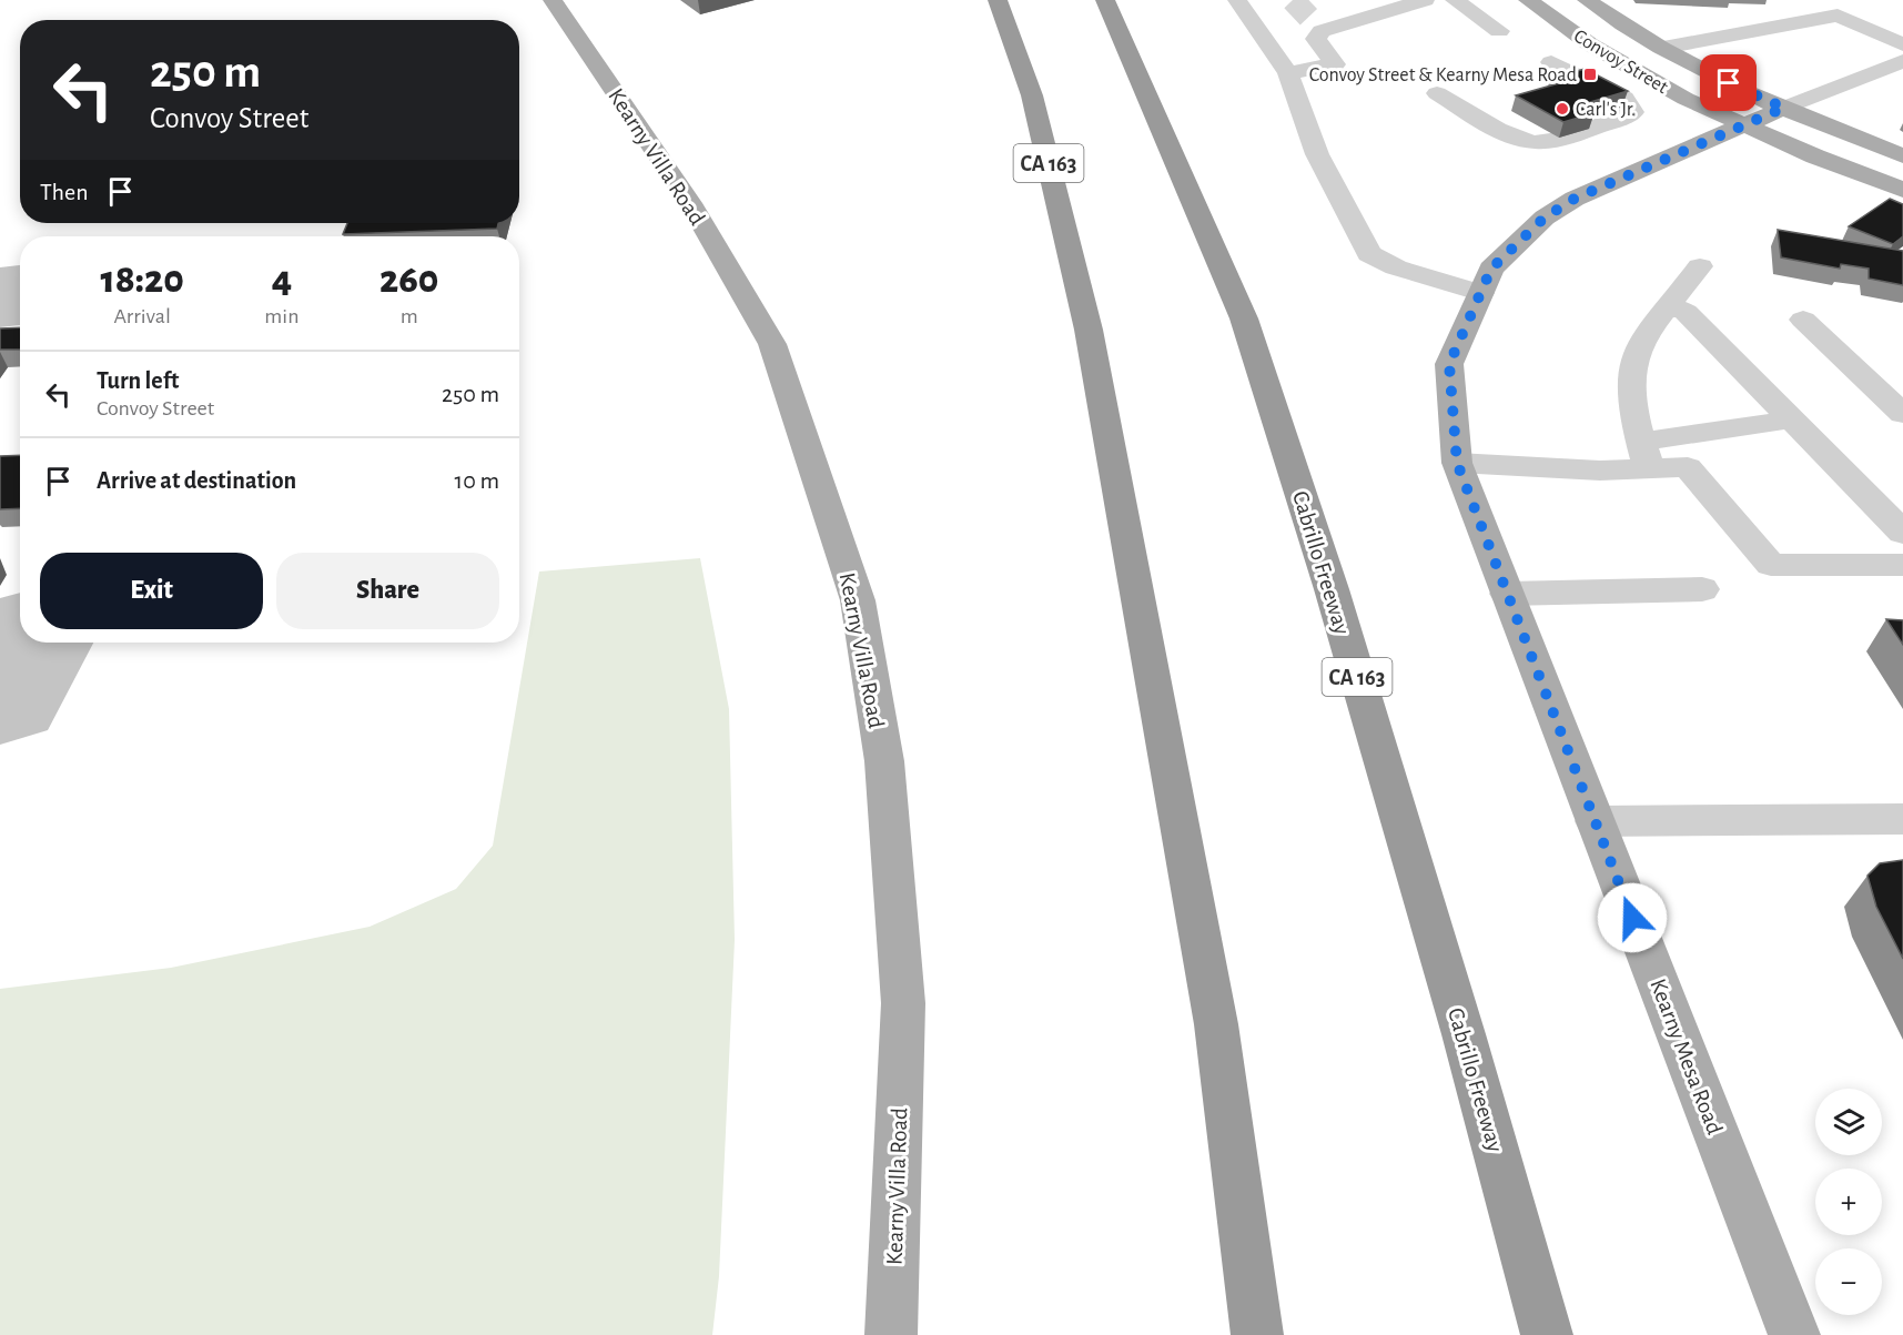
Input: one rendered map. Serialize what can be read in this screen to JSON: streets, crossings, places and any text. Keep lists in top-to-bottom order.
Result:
{
  "streets": {
    "highway": ["CA 163", "Cabrillo Freeway"],
    "main road": ["Convoy Street", "Kearny Villa Road", "Kearny Mesa Road"]
  },
  "crossings": [
    ["Convoy Street", "Kearny Mesa Road"]
  ],
  "places": {
    "transit": ["Convoy Street & Kearny Mesa Road"],
    "other": ["Carl's Jr."]
  },
  "page": {
    "turn": ["250 m", "Convoy Street"],
    "then": "Then",
    "eta": [
      "18:20",
      "Arrival",
      "4",
      "min",
      "260",
      "m"
    ],
    "list": [
      {
        "name": "Turn left",
        "note": "Convoy Street",
        "value": "250 m"
      },
      {
        "name": "Arrive at destination",
        "value": "10 m"
      }
    ],
    "buttons": ["Exit", "Share"],
    "map_buttons": ["+", "−"]
  }
}
